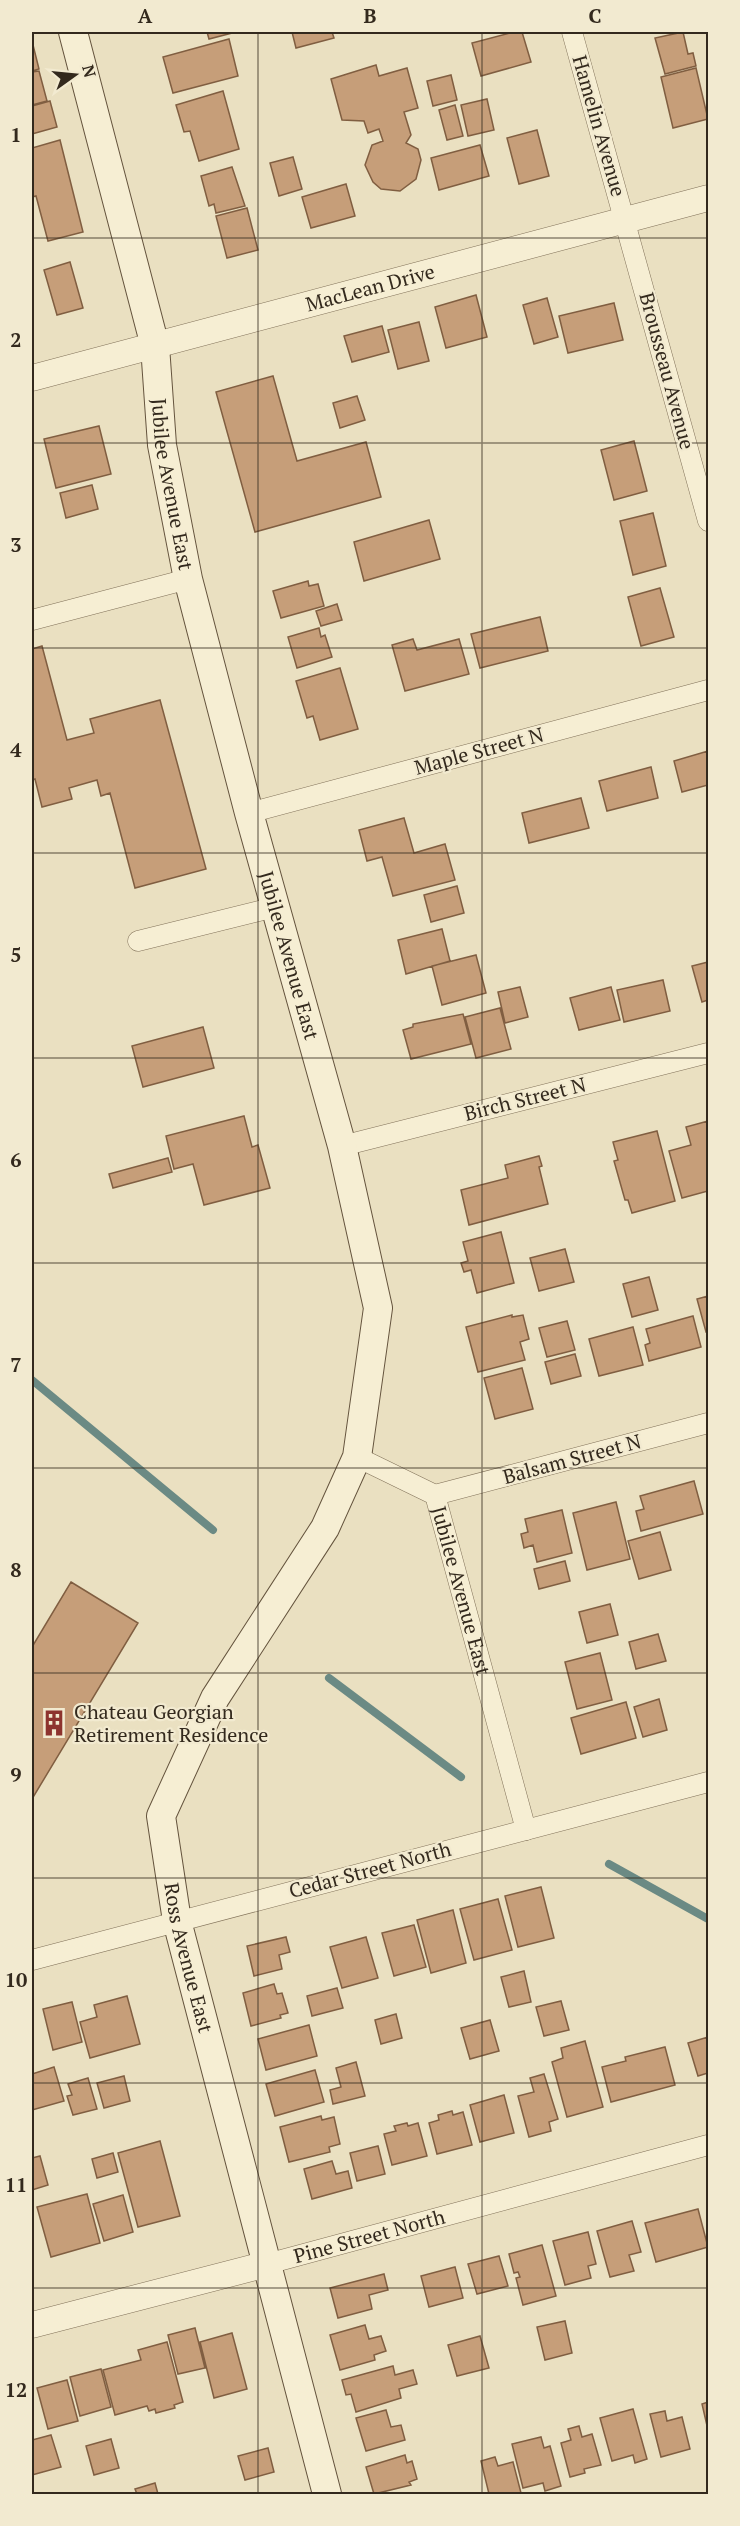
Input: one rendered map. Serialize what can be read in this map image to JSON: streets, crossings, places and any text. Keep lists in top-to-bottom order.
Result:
{
  "streets": {
    "main road": ["Jubilee Avenue East", "Ross Avenue East"],
    "street": [
      "Hamelin Avenue",
      "MacLean Drive",
      "Brousseau Avenue",
      "Maple Street N",
      "Birch Street N",
      "Balsam Street N",
      "Cedar Street North",
      "Pine Street North"
    ]
  },
  "crossings": [
    ["Hamelin Avenue", "MacLean Drive"],
    ["Hamelin Avenue", "Brousseau Avenue"],
    ["MacLean Drive", "Brousseau Avenue"],
    ["MacLean Drive", "Jubilee Avenue East"],
    ["Jubilee Avenue East", "Maple Street N"],
    ["Jubilee Avenue East", "Birch Street N"],
    ["Jubilee Avenue East", "Balsam Street N"],
    ["Jubilee Avenue East", "Cedar Street North"],
    ["Jubilee Avenue East", "Ross Avenue East"],
    ["Cedar Street North", "Ross Avenue East"],
    ["Ross Avenue East", "Pine Street North"]
  ],
  "places": {
    "building": ["Chateau Georgian Retirement Residence"]
  },
  "north": "right",
  "grid": {
    "columns": ["A", "B", "C"],
    "rows": [
      "1",
      "2",
      "3",
      "4",
      "5",
      "6",
      "7",
      "8",
      "9",
      "10",
      "11",
      "12"
    ]
  }
}
